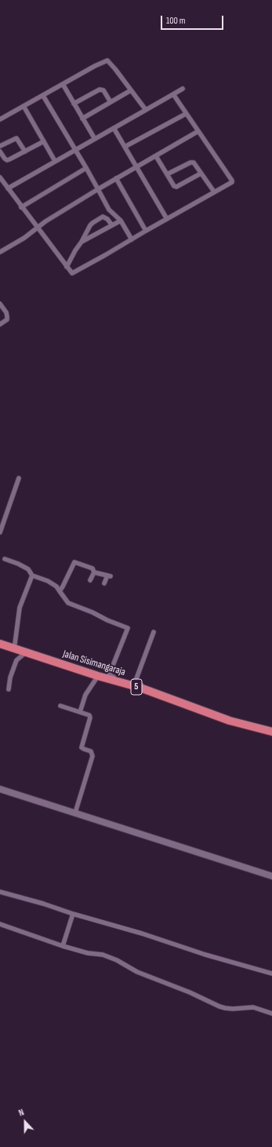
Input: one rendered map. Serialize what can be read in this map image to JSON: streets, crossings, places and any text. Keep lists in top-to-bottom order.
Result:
{
  "streets": {
    "highway": ["Jalan Sisimangaraja", "5"]
  },
  "scale_bar": "100 m",
  "north": "top"
}
